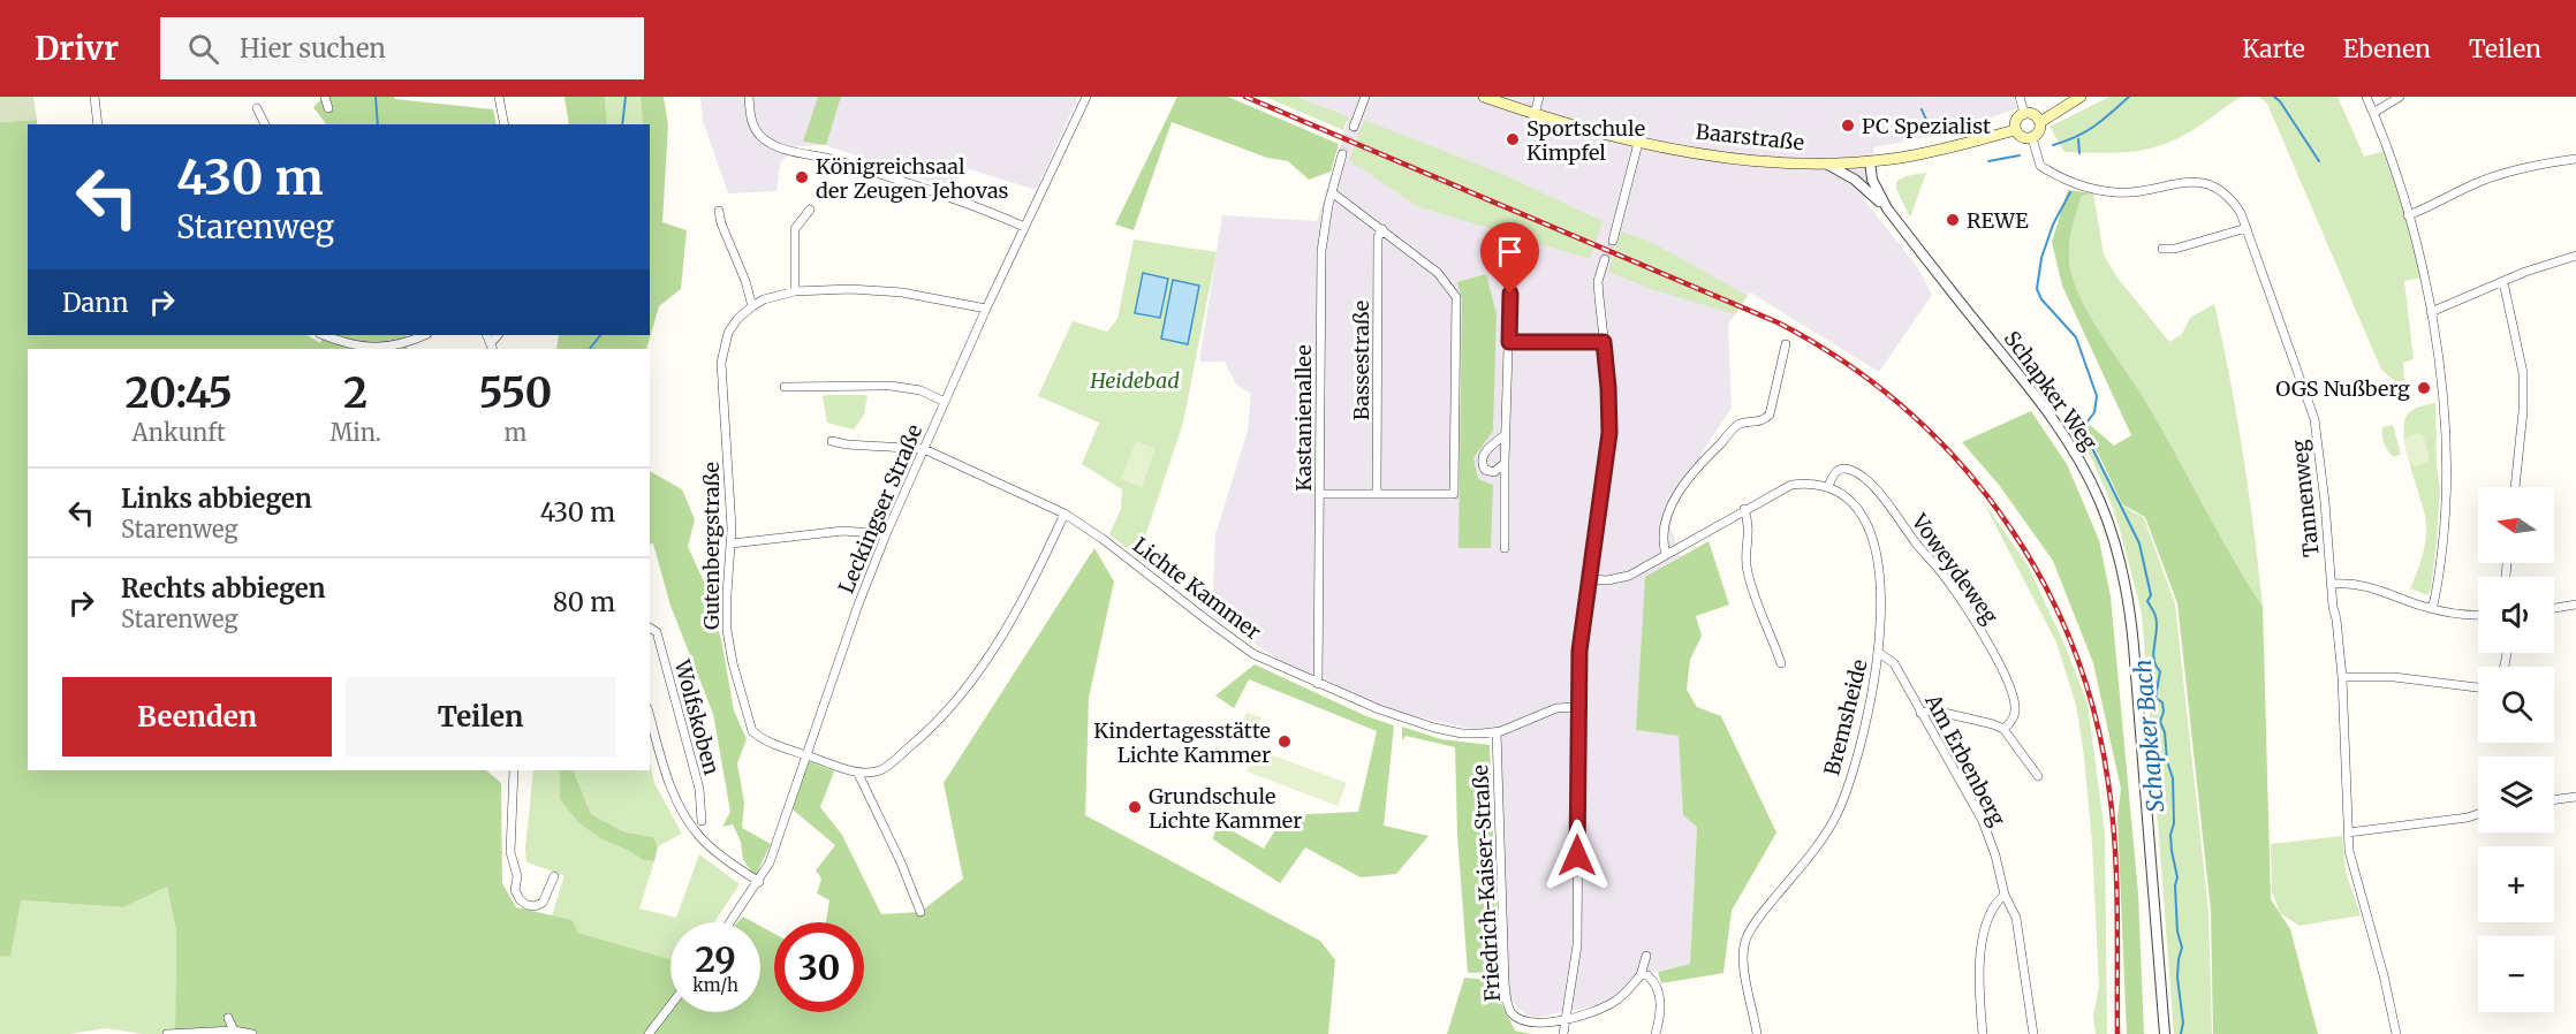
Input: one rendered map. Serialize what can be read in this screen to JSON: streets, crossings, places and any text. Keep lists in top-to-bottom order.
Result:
{
  "streets": {
    "main road": ["Baarstraße"],
    "street": [
      "Bassestraße",
      "Schapker Weg",
      "Kastanienallee",
      "Tannenweg",
      "Leckingser Straße",
      "Gutenbergstraße",
      "Voweydeweg",
      "Lichte Kammer",
      "Wolfskoben",
      "Bremsheide",
      "Am Erbenberg",
      "Friedrich-Kaiser-Straße"
    ]
  },
  "crossings": [
    ["Baarstraße", "Schapker Weg"],
    ["Baarstraße", "Tannenweg"],
    ["Kastanienallee", "Lichte Kammer"],
    ["Leckingser Straße", "Gutenbergstraße"],
    ["Leckingser Straße", "Lichte Kammer"],
    ["Voweydeweg", "Bremsheide"],
    ["Lichte Kammer", "Friedrich-Kaiser-Straße"],
    ["Bremsheide", "Am Erbenberg"]
  ],
  "water": ["Schapker Bach"],
  "parks": ["Heidebad"],
  "places": [
    "PC Spezialist",
    "Sportschule Kimpfel",
    "Königreichsaal der Zeugen Jehovas",
    "REWE",
    "OGS Nußberg",
    "Kindertagesstätte Lichte Kammer",
    "Grundschule Lichte Kammer"
  ],
  "north": "left",
  "page": {
    "header": "Drivr",
    "search": "Hier suchen",
    "nav": ["Karte", "Ebenen", "Teilen"],
    "turn": ["430 m", "Starenweg"],
    "then": "Dann",
    "eta": [
      "20:45",
      "Ankunft",
      "2",
      "Min.",
      "550",
      "m"
    ],
    "list": [
      {
        "name": "Links abbiegen",
        "note": "Starenweg",
        "value": "430 m"
      },
      {
        "name": "Rechts abbiegen",
        "note": "Starenweg",
        "value": "80 m"
      }
    ],
    "map_buttons": ["+", "−"],
    "buttons": ["Beenden", "Teilen"],
    "speed": "29 km/h",
    "limit": "30"
  }
}
